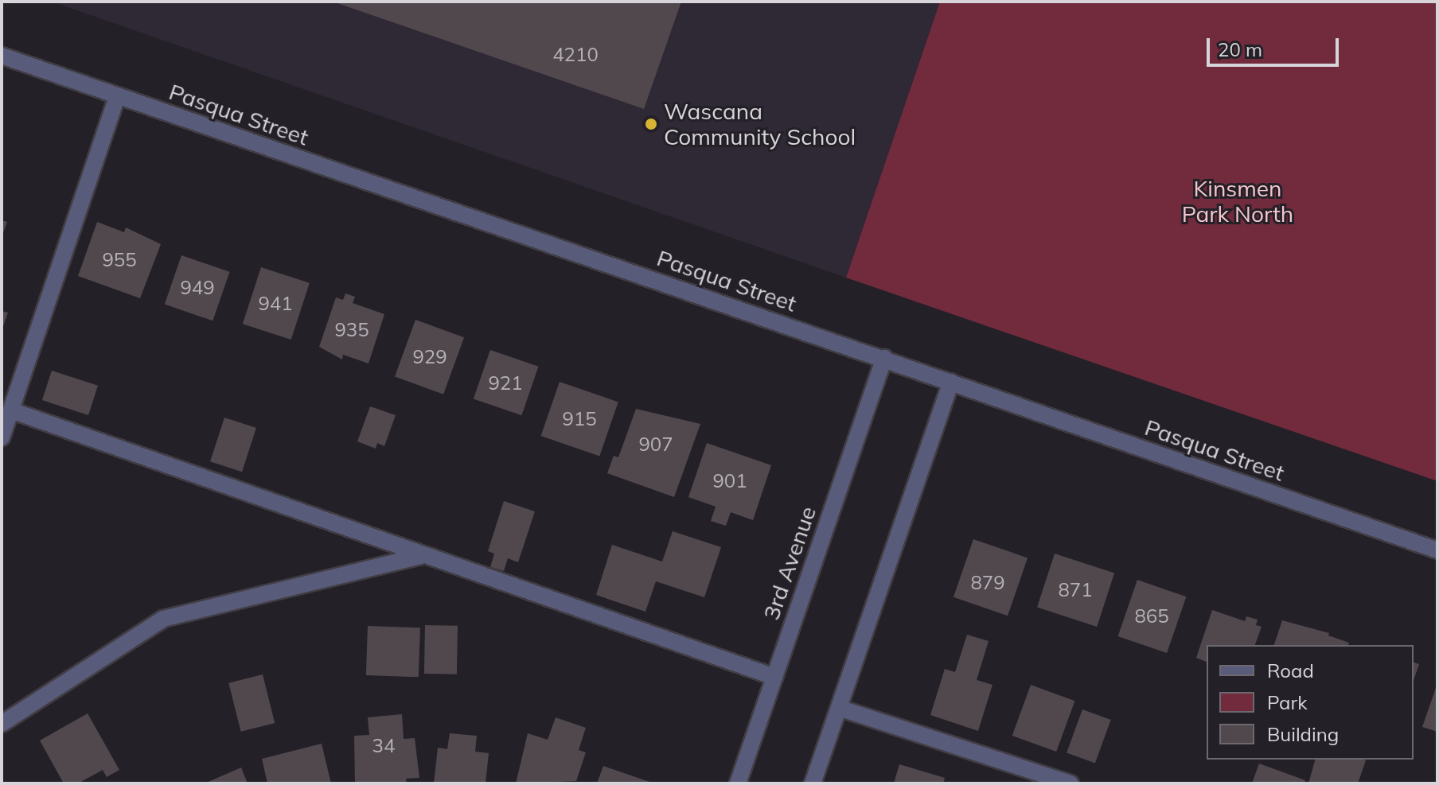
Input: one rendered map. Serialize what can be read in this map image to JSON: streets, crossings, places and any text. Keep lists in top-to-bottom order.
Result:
{
  "streets": {
    "street": ["Pasqua Street", "3rd Avenue"]
  },
  "crossings": [
    ["Pasqua Street", "3rd Avenue"]
  ],
  "parks": ["Kinsmen Park North"],
  "places": ["Wascana Community School"],
  "house_numbers": [
    "4210",
    "955",
    "949",
    "941",
    "935",
    "929",
    "921",
    "915",
    "907",
    "901",
    "879",
    "871",
    "865",
    "34"
  ],
  "legend": ["Road", "Park", "Building"],
  "scale_bar": "20 m"
}
